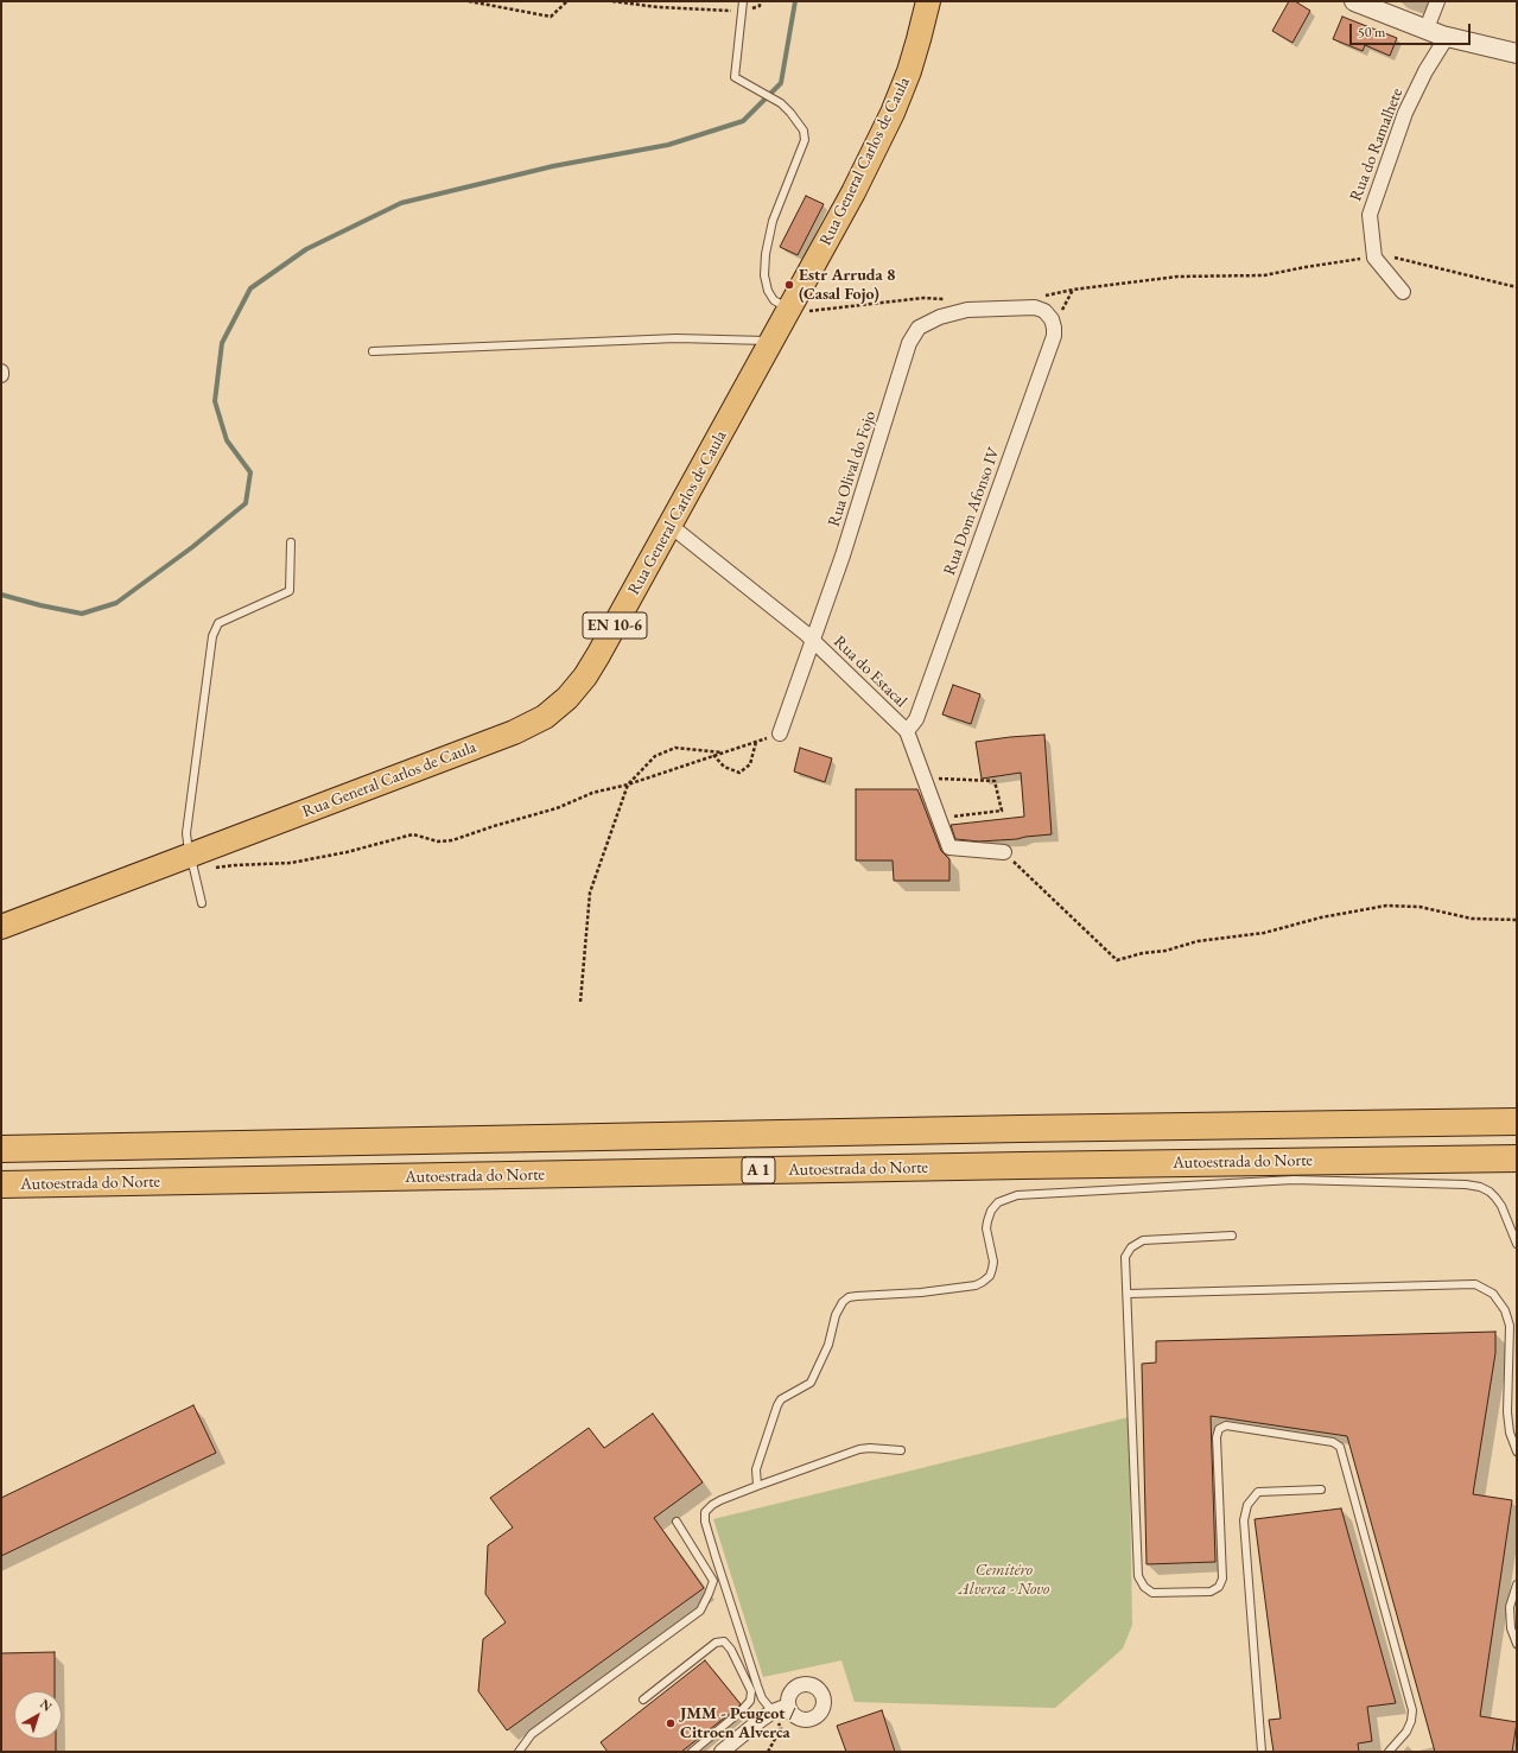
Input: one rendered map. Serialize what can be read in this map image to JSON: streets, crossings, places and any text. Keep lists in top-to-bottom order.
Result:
{
  "streets": {
    "highway": ["Autoestrada do Norte", "A 1"],
    "main road": ["Rua General Carlos de Caula", "EN 10-6"],
    "street": [
      "Rua do Ramalhete",
      "Rua Olival do Fojo",
      "Rua Dom Afonso IV",
      "Rua do Estacal"
    ]
  },
  "crossings": [
    ["Rua General Carlos de Caula", "Rua do Estacal"],
    ["Rua Olival do Fojo", "Rua Dom Afonso IV"],
    ["Rua Olival do Fojo", "Rua do Estacal"],
    ["Rua Dom Afonso IV", "Rua do Estacal"]
  ],
  "parks": ["Cemitéro Alverca - Novo"],
  "places": ["Estr Arruda 8 (Casal Fojo)", "JMM - Peugeot / Citroen Alverca"],
  "scale_bar": "50 m",
  "north": "top right"
}
